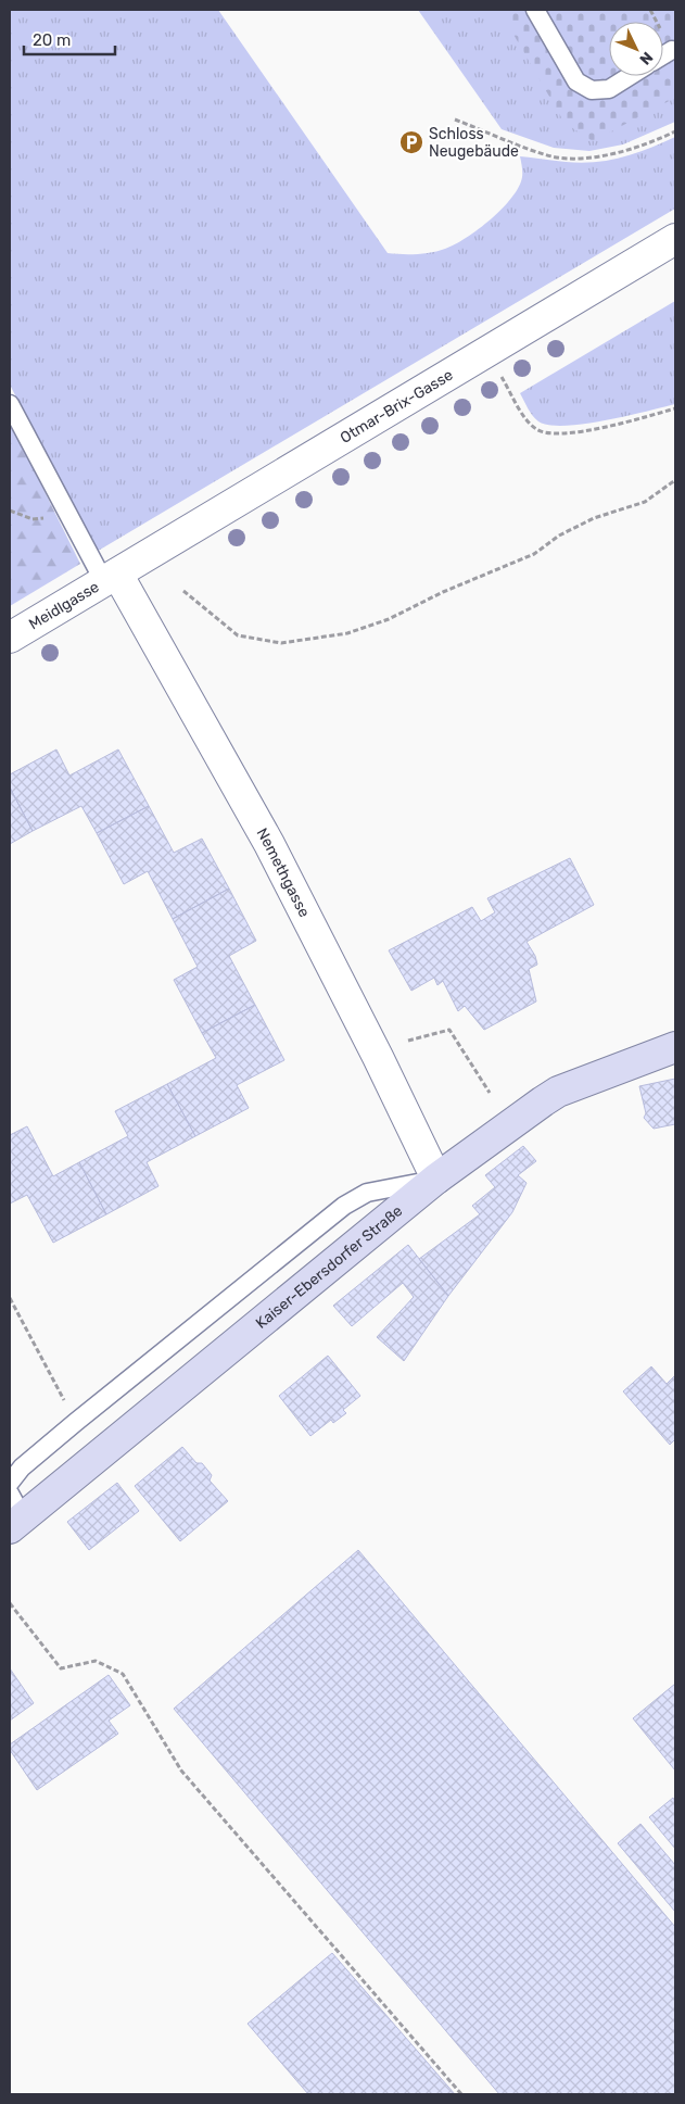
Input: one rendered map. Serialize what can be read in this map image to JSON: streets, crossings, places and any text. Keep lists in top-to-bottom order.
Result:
{
  "streets": {
    "main road": ["Kaiser-Ebersdorfer Straße"],
    "street": ["Otmar-Brix-Gasse", "Meidlgasse", "Nemethgasse"]
  },
  "crossings": [
    ["Otmar-Brix-Gasse", "Meidlgasse"],
    ["Otmar-Brix-Gasse", "Nemethgasse"],
    ["Meidlgasse", "Nemethgasse"],
    ["Nemethgasse", "Kaiser-Ebersdorfer Straße"]
  ],
  "places": {
    "parking": ["Schloss Neugebäude"]
  },
  "scale_bar": "20 m",
  "north": "bottom right"
}
